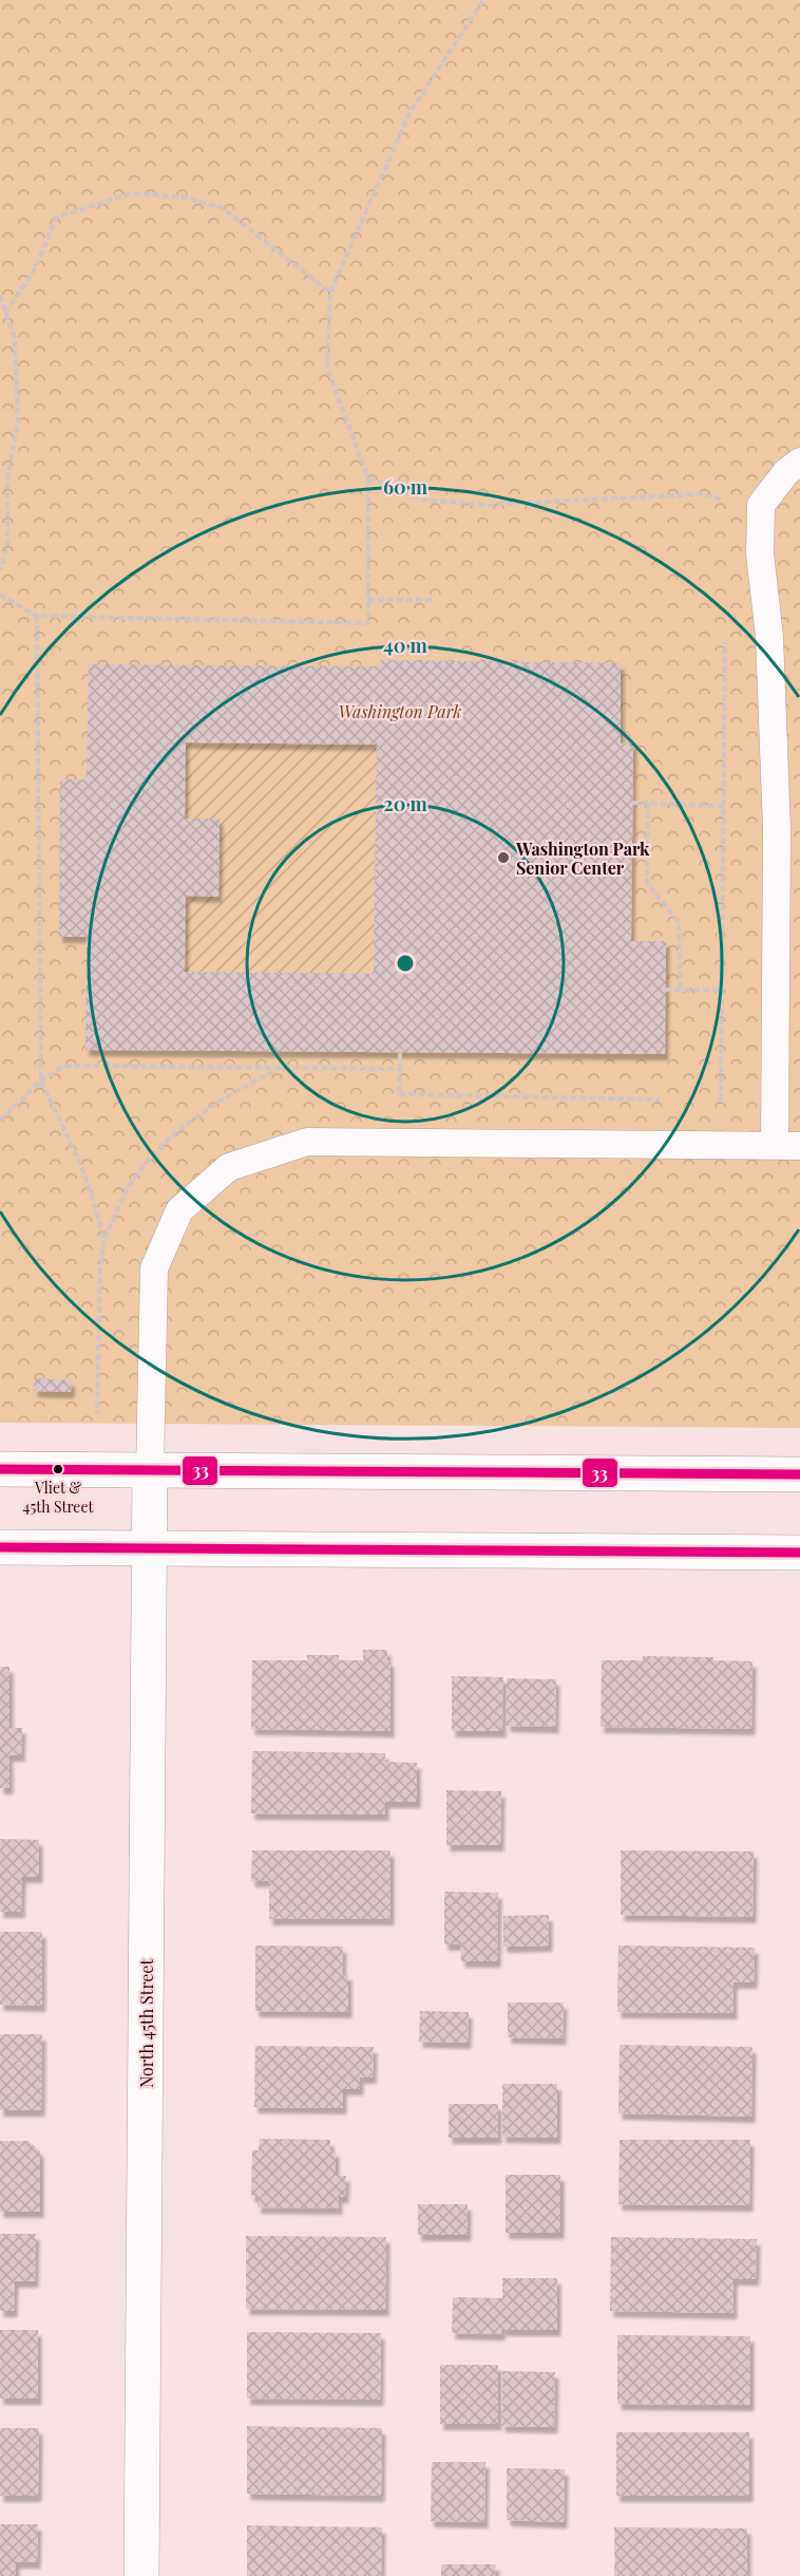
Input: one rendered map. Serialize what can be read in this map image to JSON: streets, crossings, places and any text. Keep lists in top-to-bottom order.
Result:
{
  "streets": {
    "street": ["North 45th Street"]
  },
  "parks": ["Washington Park"],
  "places": ["Washington Park Senior Center", "Vliet & 45th Street"],
  "lines": ["transit line 33"],
  "rings": ["60 m", "40 m", "20 m"]
}
